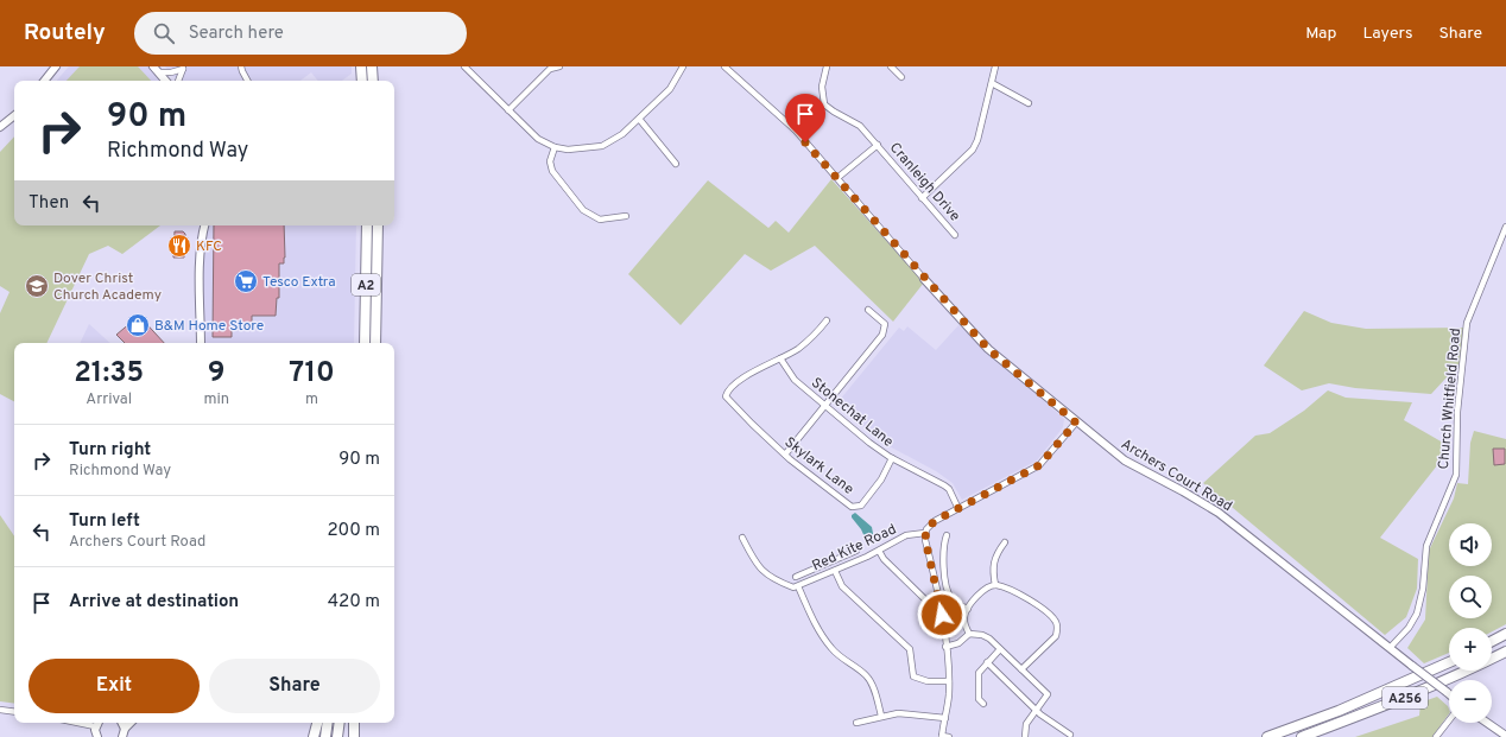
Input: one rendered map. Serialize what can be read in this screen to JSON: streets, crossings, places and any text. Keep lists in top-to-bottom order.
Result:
{
  "streets": {
    "highway": ["A2", "A256"],
    "street": [
      "Cranleigh Drive",
      "Church Whitfield Road",
      "Stonechat Lane",
      "Skylark Lane",
      "Archers Court Road",
      "Red Kite Road"
    ]
  },
  "crossings": [
    ["Cranleigh Drive", "Archers Court Road"],
    ["Church Whitfield Road", "Archers Court Road"],
    ["Stonechat Lane", "Skylark Lane"]
  ],
  "places": {
    "restaurant": ["KFC"],
    "supermarket": ["Tesco Extra"],
    "school or university": ["Dover Christ Church Academy"],
    "shop": ["B&M Home Store"]
  },
  "page": {
    "header": "Routely",
    "search": "Search here",
    "nav": ["Map", "Layers", "Share"],
    "turn": ["90 m", "Richmond Way"],
    "then": "Then",
    "eta": [
      "21:35",
      "Arrival",
      "9",
      "min",
      "710",
      "m"
    ],
    "list": [
      {
        "name": "Turn right",
        "note": "Richmond Way",
        "value": "90 m"
      },
      {
        "name": "Turn left",
        "note": "Archers Court Road",
        "value": "200 m"
      },
      {
        "name": "Arrive at destination",
        "value": "420 m"
      }
    ],
    "map_buttons": ["+", "−"],
    "buttons": ["Exit", "Share"]
  }
}
